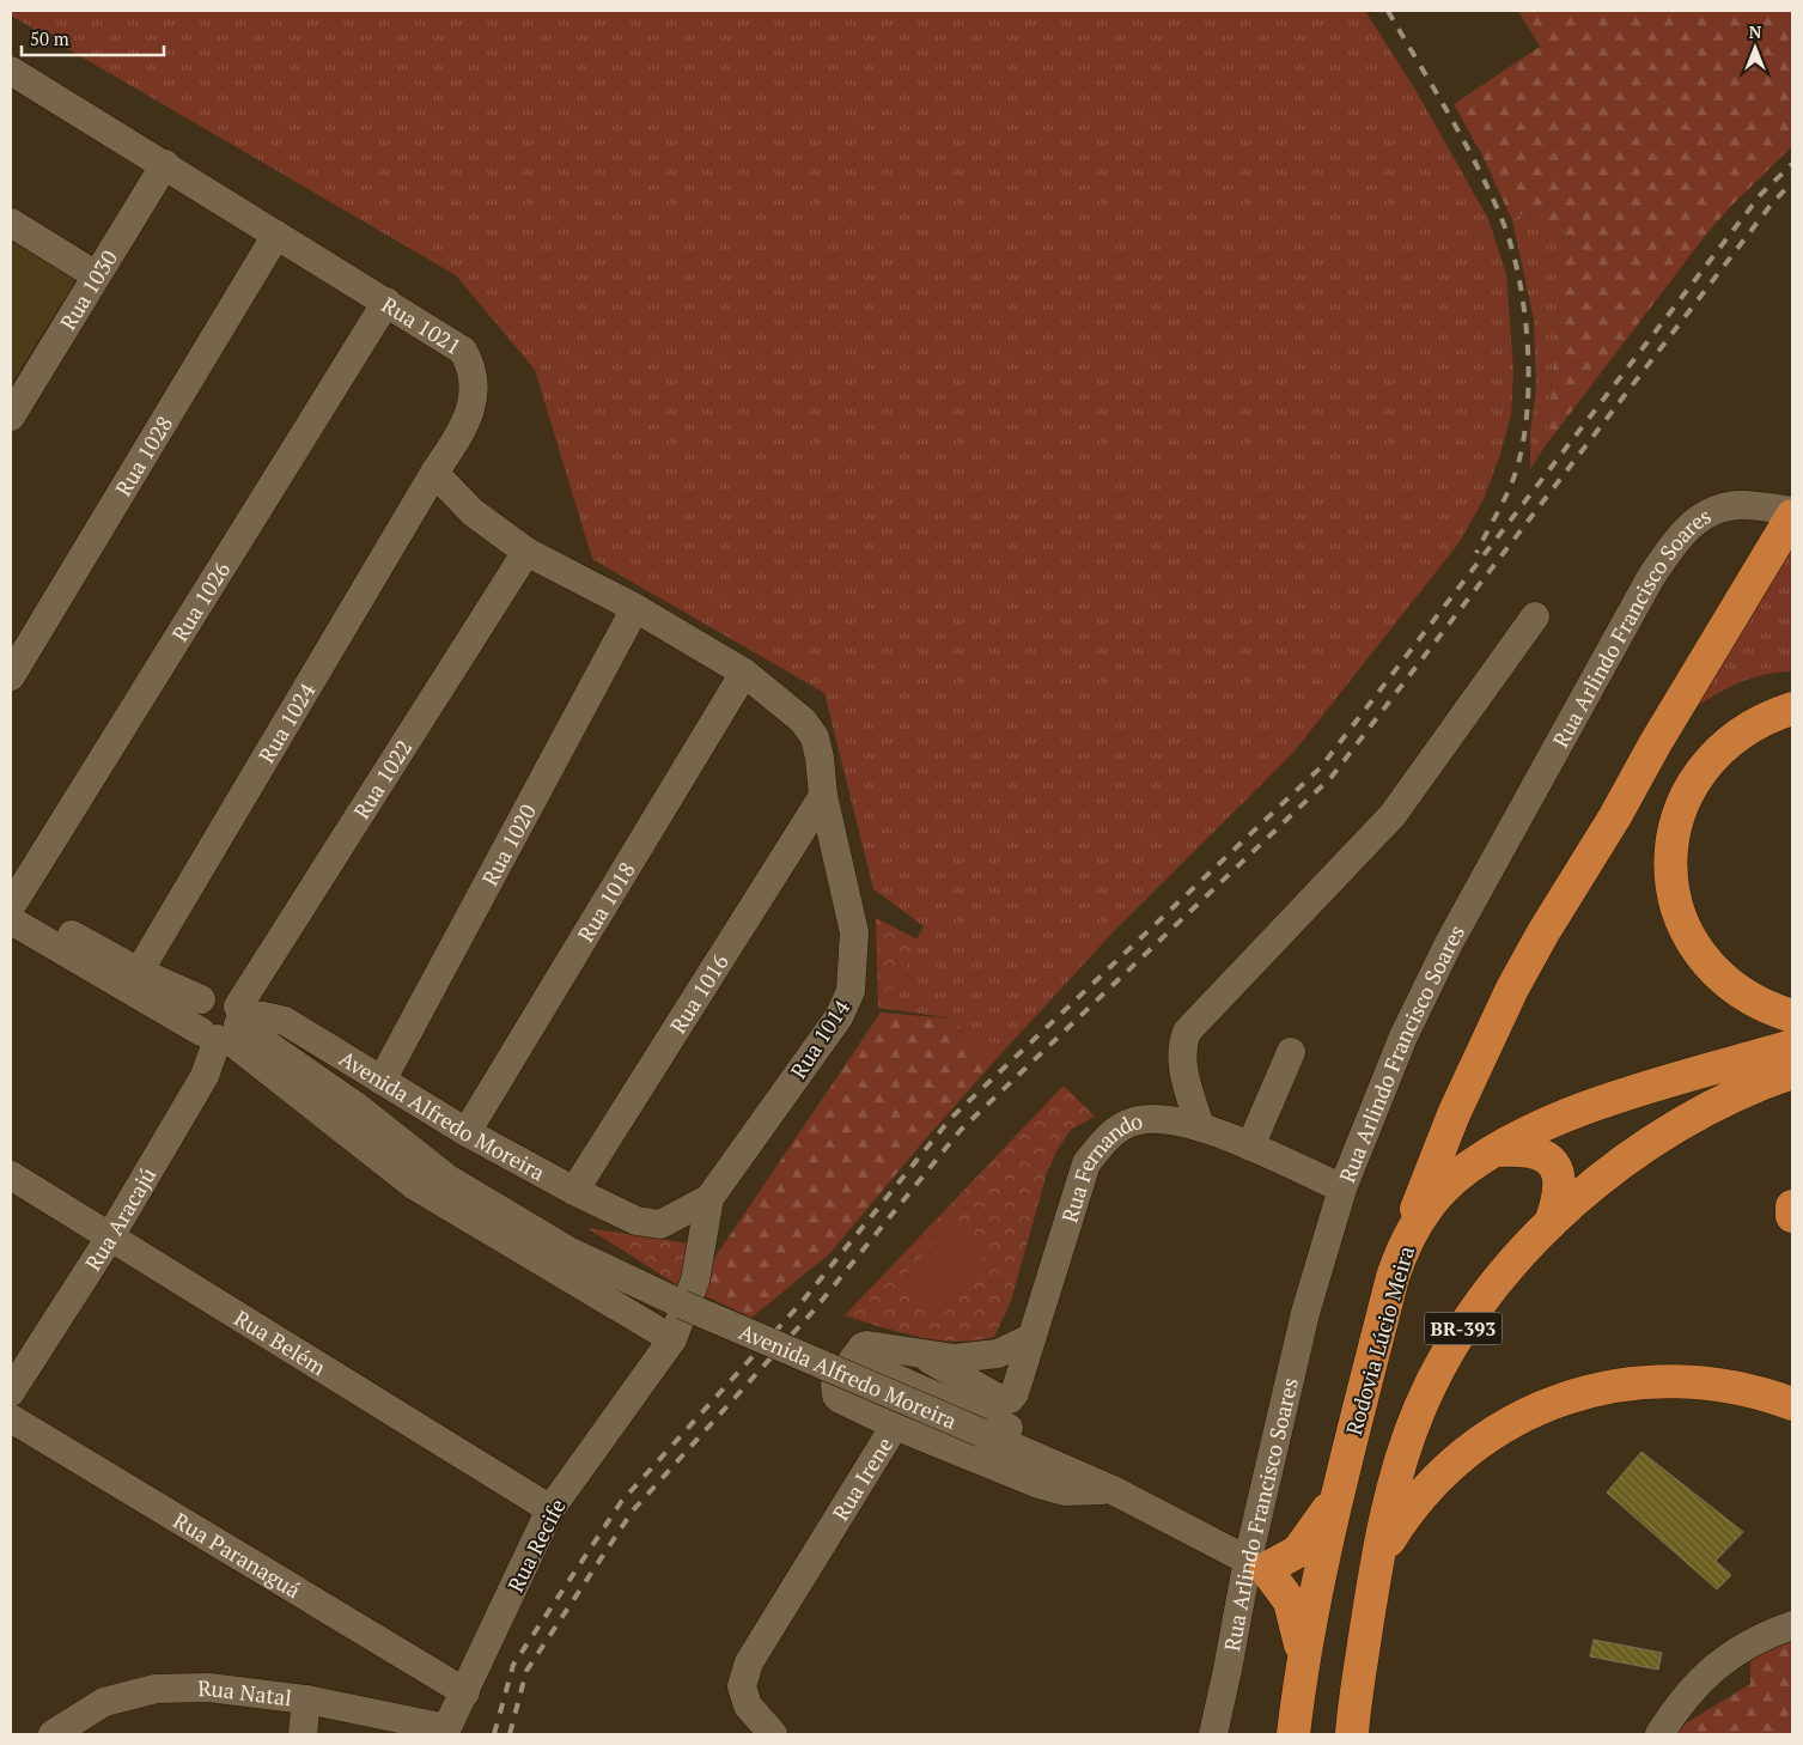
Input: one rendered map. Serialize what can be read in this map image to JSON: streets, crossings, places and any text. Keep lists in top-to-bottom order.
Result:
{
  "streets": {
    "highway": ["BR-393", "Rodovia Lúcio Meira"],
    "street": [
      "Rua 1030",
      "Rua 1021",
      "Rua 1028",
      "Rua 1026",
      "Rua Arlindo Francisco Soares",
      "Rua 1024",
      "Rua 1022",
      "Rua 1020",
      "Rua 1018",
      "Rua 1016",
      "Rua 1014",
      "Avenida Alfredo Moreira",
      "Rua Fernando",
      "Rua Aracajú",
      "Rua Belém",
      "Rua Irene",
      "Rua Recife",
      "Rua Paranaguá",
      "Rua Natal"
    ]
  },
  "crossings": [
    ["Rua 1030", "Rua 1021"],
    ["Rua 1021", "Rua 1028"],
    ["Rua 1021", "Rua 1026"],
    ["Rua 1021", "Rua 1024"],
    ["Rua 1026", "Avenida Alfredo Moreira"],
    ["Rua Arlindo Francisco Soares", "Avenida Alfredo Moreira"],
    ["Rua Arlindo Francisco Soares", "Rua Fernando"],
    ["Rua 1022", "Avenida Alfredo Moreira"],
    ["Rua 1022", "Rua Aracajú"],
    ["Rua 1020", "Avenida Alfredo Moreira"],
    ["Rua 1018", "Rua 1014"],
    ["Rua 1018", "Avenida Alfredo Moreira"],
    ["Rua 1016", "Rua 1014"],
    ["Rua 1016", "Avenida Alfredo Moreira"],
    ["Rua 1014", "Avenida Alfredo Moreira"],
    ["Rua 1014", "Rua Recife"],
    ["Avenida Alfredo Moreira", "Rua Aracajú"],
    ["Avenida Alfredo Moreira", "Rua Recife"],
    ["Rua Fernando", "Rua Irene"],
    ["Rua Aracajú", "Rua Belém"],
    ["Rua Belém", "Rua Recife"],
    ["Rua Recife", "Rua Paranaguá"],
    ["Rua Recife", "Rua Natal"]
  ],
  "scale_bar": "50 m",
  "north": "top"
}
